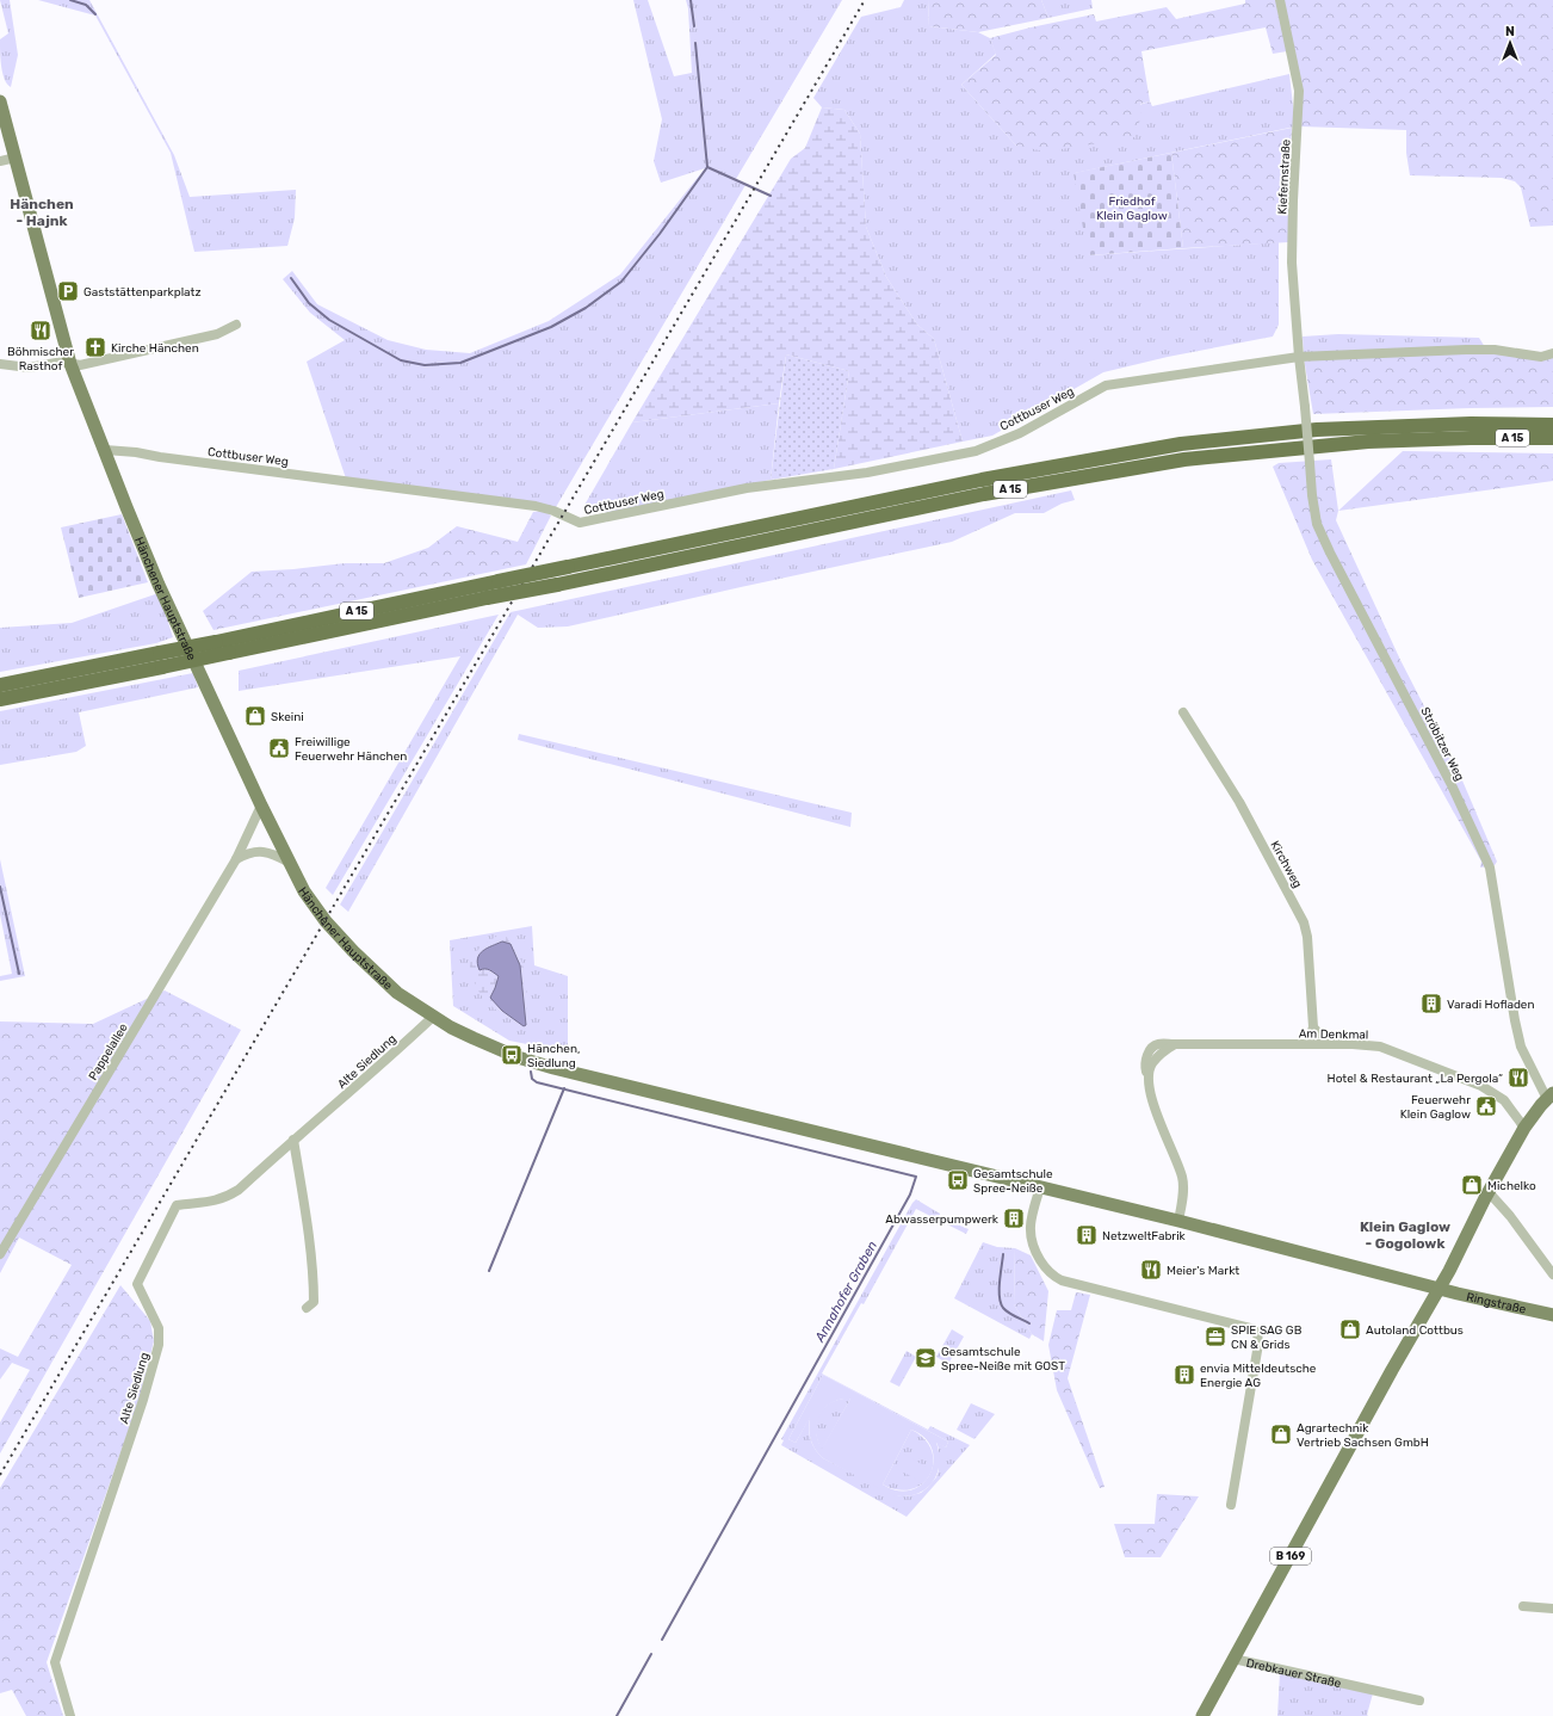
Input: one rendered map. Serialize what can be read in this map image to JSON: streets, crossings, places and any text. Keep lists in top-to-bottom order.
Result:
{
  "streets": {
    "highway": ["A 15"],
    "main road": [
      "Hänchener Hauptstraße",
      "Ringstraße",
      "B 169",
      "Drebkauer Straße"
    ],
    "street": [
      "Kiefernstraße",
      "Cottbuser Weg",
      "Ströbitzer Weg",
      "Kirchweg",
      "Am Denkmal",
      "Pappelallee",
      "Alte Siedlung"
    ]
  },
  "crossings": [
    ["Kiefernstraße", "Cottbuser Weg"],
    ["Kiefernstraße", "Ströbitzer Weg"],
    ["Cottbuser Weg", "Hänchener Hauptstraße"],
    ["Hänchener Hauptstraße", "Pappelallee"],
    ["Hänchener Hauptstraße", "Alte Siedlung"],
    ["Hänchener Hauptstraße", "Ringstraße"],
    ["Ströbitzer Weg", "Drebkauer Straße"],
    ["Kirchweg", "Am Denkmal"],
    ["Am Denkmal", "Ringstraße"],
    ["Am Denkmal", "Drebkauer Straße"],
    ["Ringstraße", "Drebkauer Straße"]
  ],
  "districts": ["Hänchen - Hajnk", "Klein Gaglow - Gogolowk"],
  "water": ["Annahofer Graben"],
  "parks": ["Friedhof Klein Gaglow"],
  "places": {
    "parking": ["Gaststättenparkplatz"],
    "restaurant": ["Böhmischer Rasthof", "Hotel & Restaurant „La Pergola“", "Meier's Markt"],
    "church": ["Kirche Hänchen"],
    "shop": [
      "Skeini",
      "Michelko",
      "Autoland Cottbus",
      "Agrartechnik Vertrieb Sachsen GmbH"
    ],
    "public building": ["Freiwillige Feuerwehr Hänchen", "Feuerwehr Klein Gaglow"],
    "building": [
      "Varadi Hofladen",
      "Abwasserpumpwerk",
      "NetzweltFabrik",
      "envia Mitteldeutsche Energie AG"
    ],
    "bus stop": ["Hänchen, Siedlung", "Gesamtschule Spree-Neiße"],
    "office": ["SPIE SAG GB CN & Grids"],
    "school or university": ["Gesamtschule Spree-Neiße mit GOST"]
  },
  "north": "top"
}
